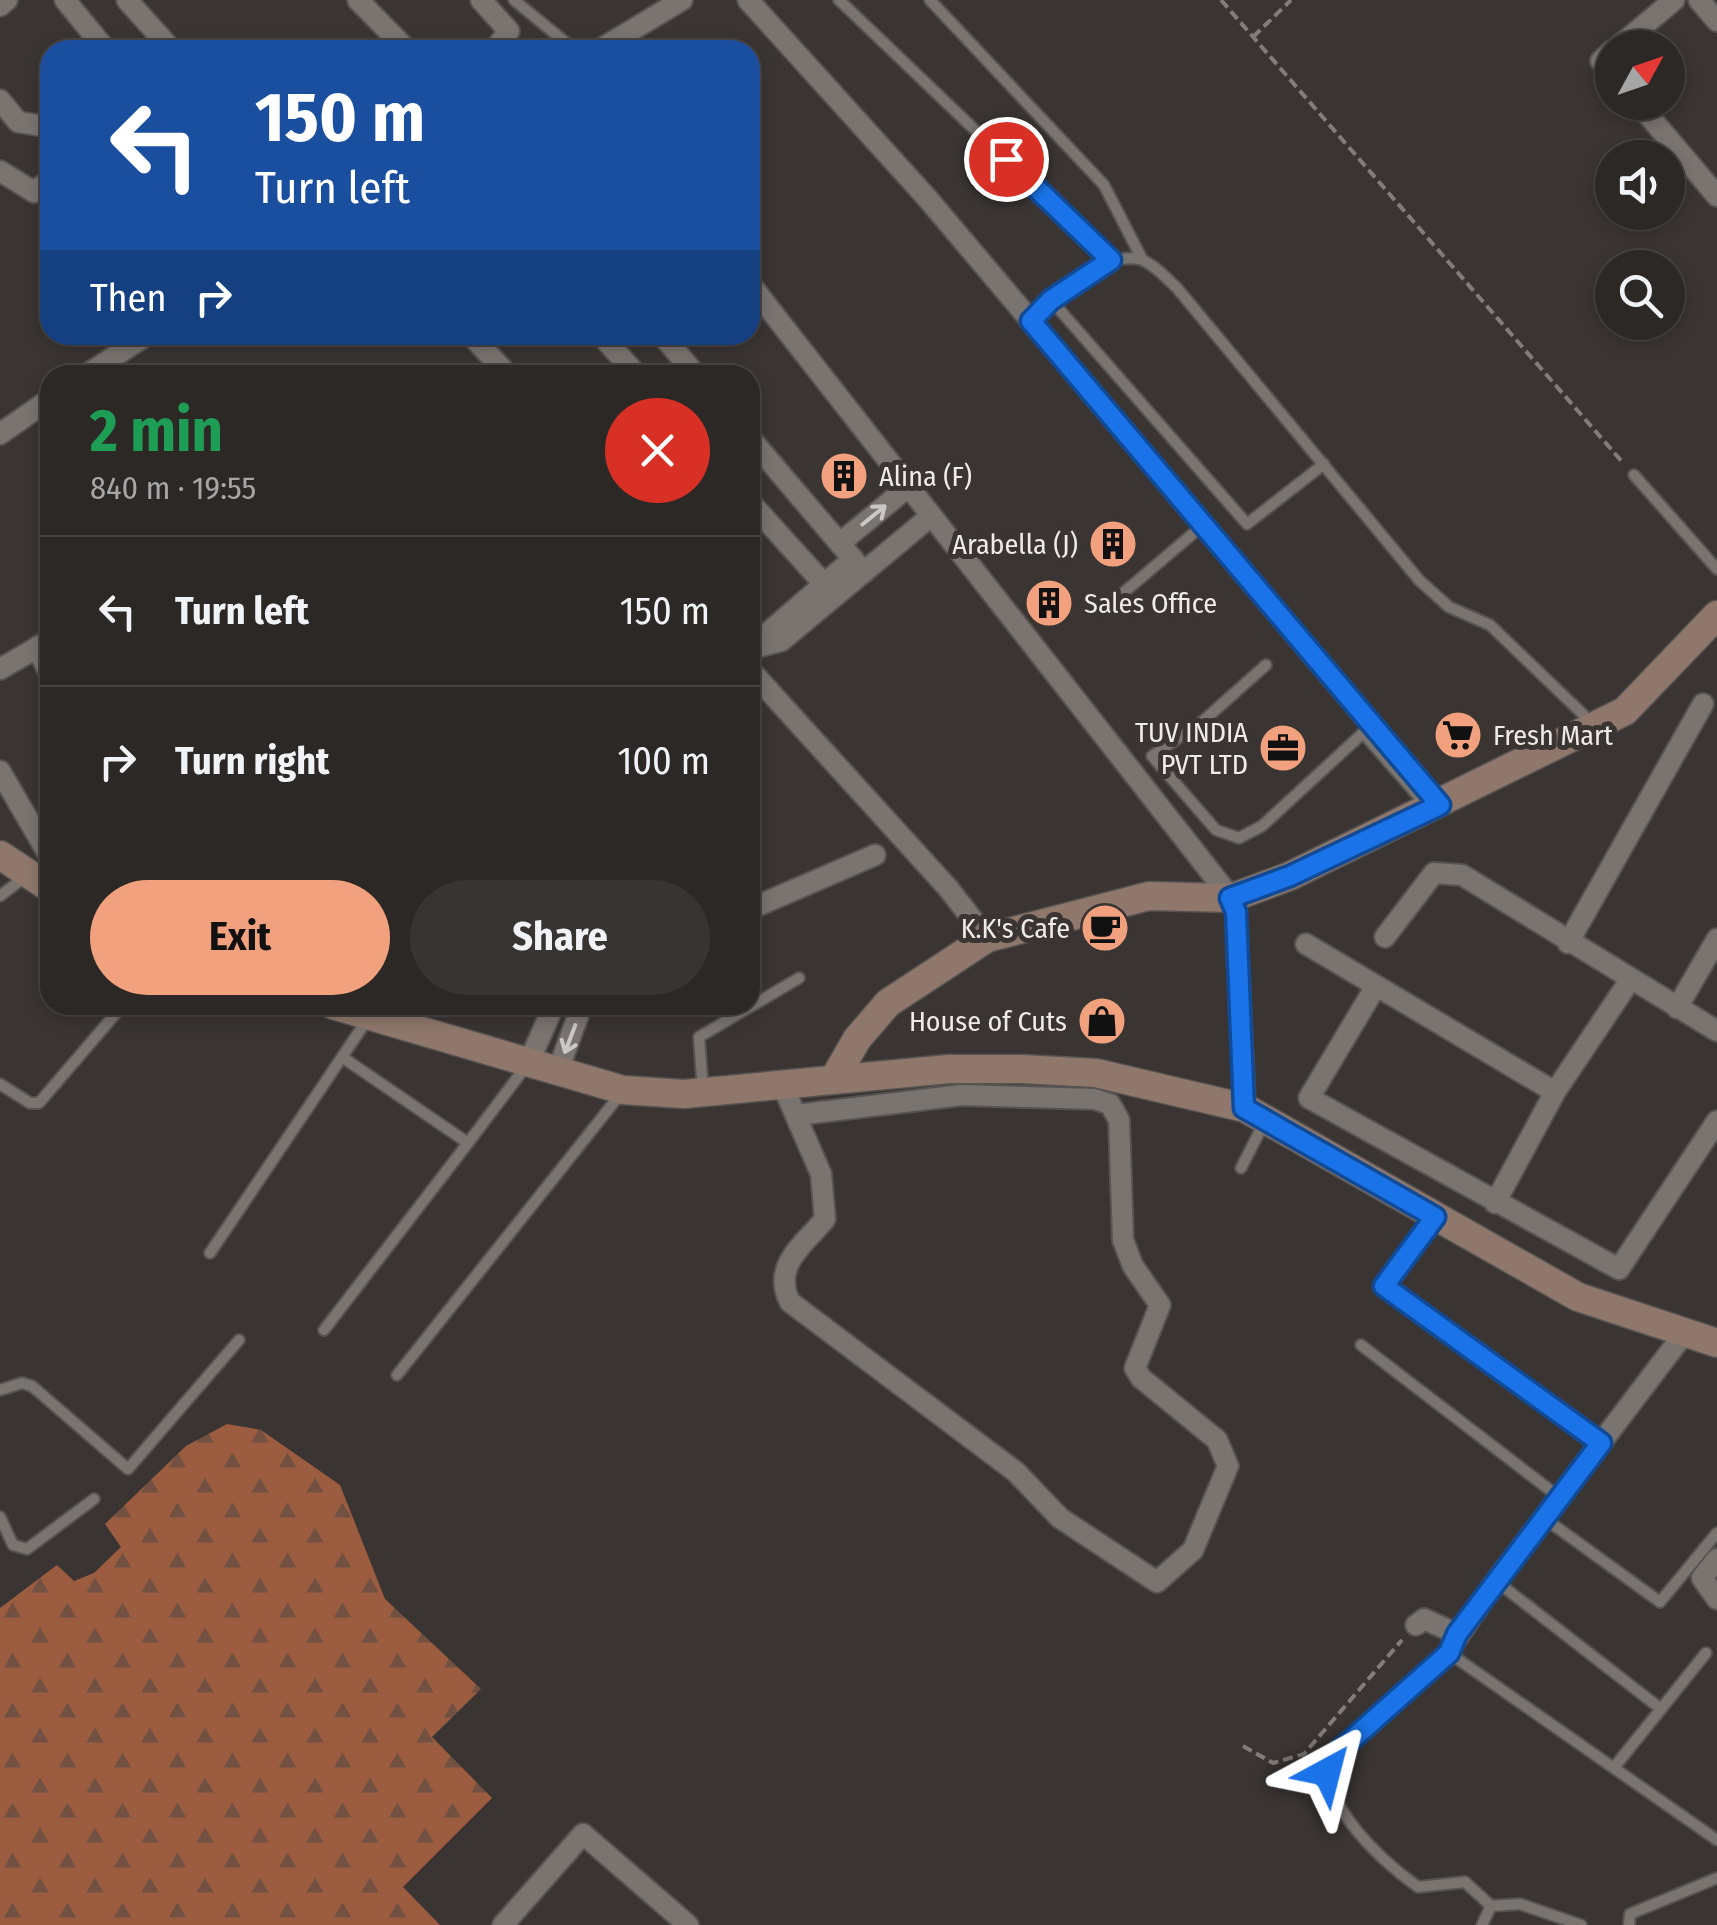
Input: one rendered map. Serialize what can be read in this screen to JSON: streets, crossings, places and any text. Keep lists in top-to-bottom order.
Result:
{
  "places": {
    "building": ["Alina (F)", "Arabella (J)", "Sales Office"],
    "supermarket": ["Fresh Mart"],
    "office": ["TUV INDIA PVT LTD"],
    "cafe": ["K.K's Cafe"],
    "shop": ["House of Cuts"]
  },
  "north": "top right",
  "page": {
    "turn": ["150 m", "Turn left"],
    "then": "Then",
    "heading": ["2 min", "840 m · 19:55"],
    "list": [
      {
        "name": "Turn left",
        "value": "150 m"
      },
      {
        "name": "Turn right",
        "value": "100 m"
      }
    ],
    "buttons": ["Exit", "Share"]
  }
}
